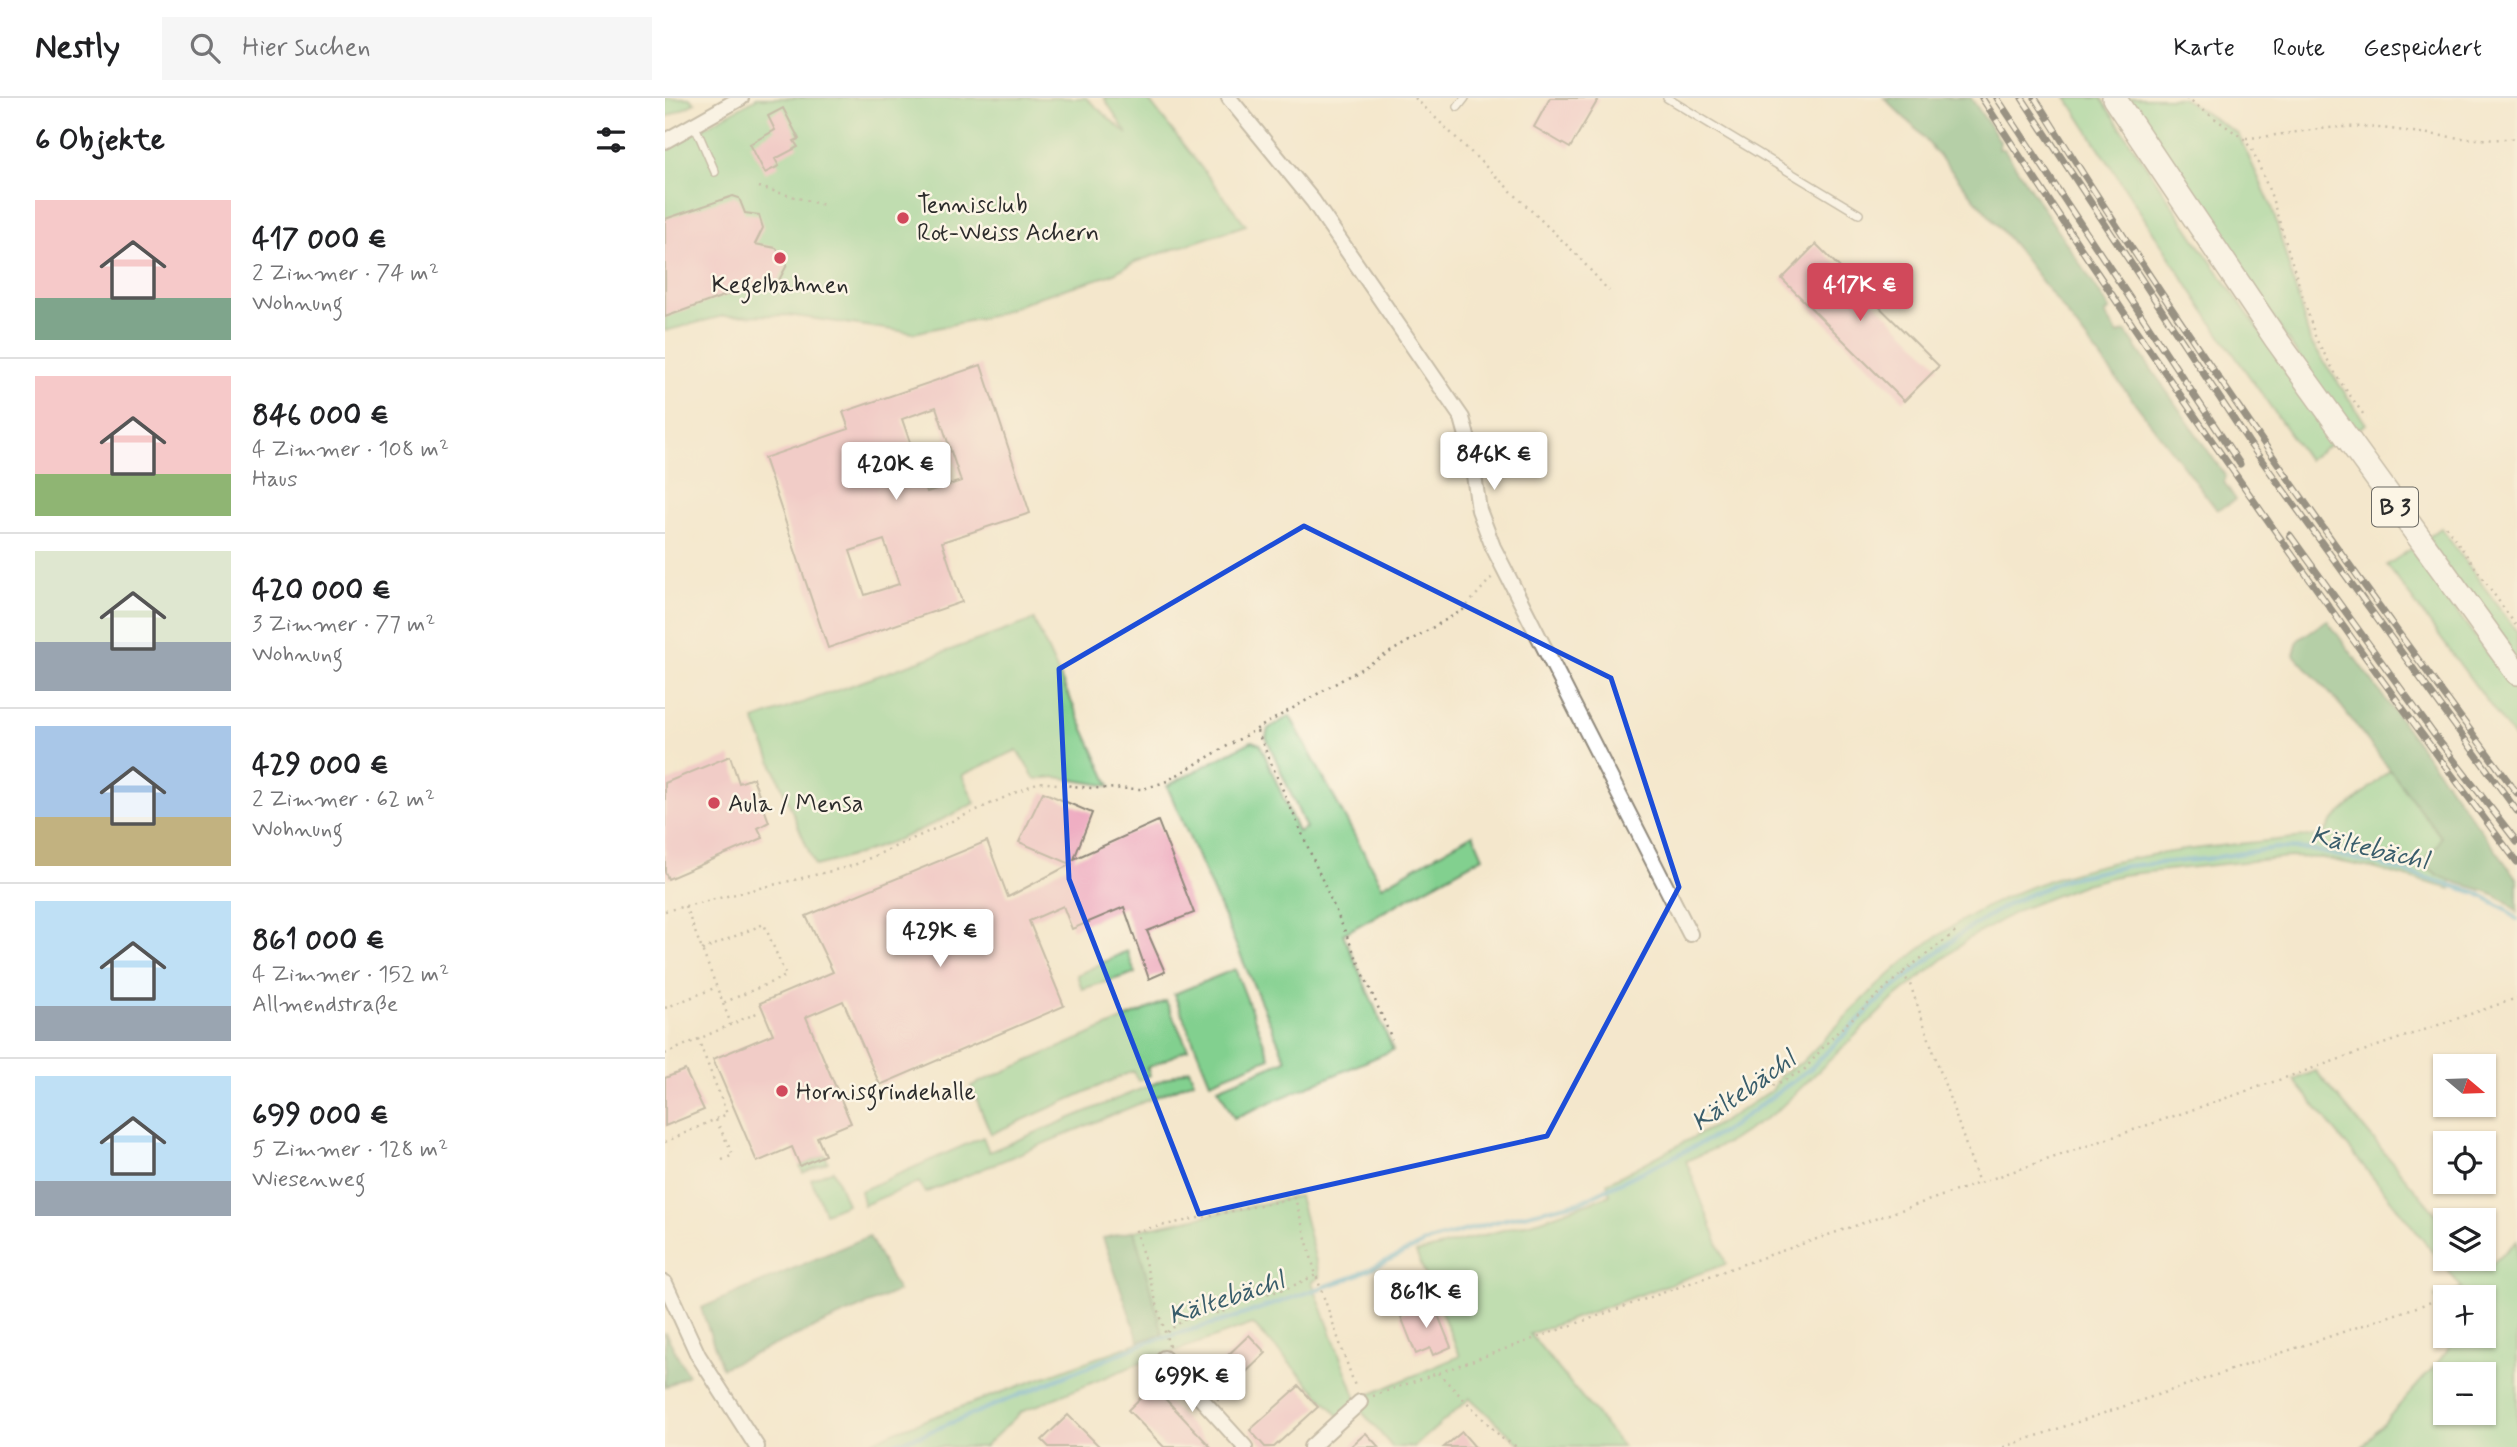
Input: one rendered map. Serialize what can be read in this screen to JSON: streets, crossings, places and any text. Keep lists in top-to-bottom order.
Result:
{
  "streets": {
    "main road": ["B 3"]
  },
  "water": ["Kältebächl"],
  "places": [
    "Tennisclub Rot-Weiss Achern",
    "Kegelbahnen",
    "Aula / Mensa",
    "Hornisgrindehalle"
  ],
  "north": "right",
  "page": {
    "header": "Nestly",
    "search": "Hier suchen",
    "nav": ["Karte", "Route", "Gespeichert"],
    "heading": "6 Objekte",
    "list": [
      {
        "name": "417 000 €",
        "note": "2 Zimmer · 74 m² · Wohnung"
      },
      {
        "name": "846 000 €",
        "note": "4 Zimmer · 108 m² · Haus"
      },
      {
        "name": "420 000 €",
        "note": "3 Zimmer · 77 m² · Wohnung"
      },
      {
        "name": "429 000 €",
        "note": "2 Zimmer · 62 m² · Wohnung"
      },
      {
        "name": "861 000 €",
        "note": "4 Zimmer · 152 m² · Allmendstraße"
      },
      {
        "name": "699 000 €",
        "note": "5 Zimmer · 128 m² · Wiesenweg"
      }
    ],
    "price": [
      "417K €",
      "846K €",
      "420K €",
      "429K €",
      "861K €",
      "699K €"
    ],
    "map_buttons": ["+", "−"]
  }
}
